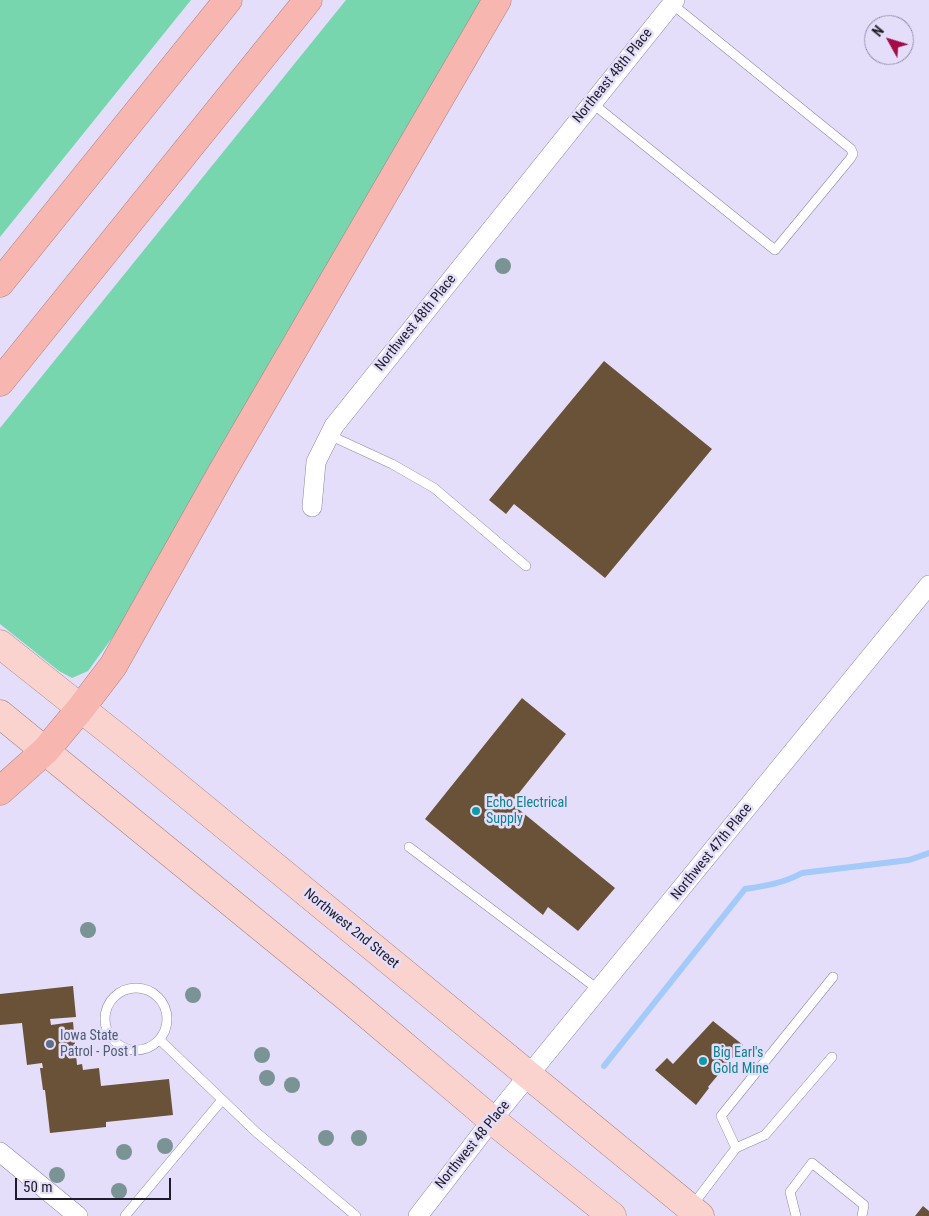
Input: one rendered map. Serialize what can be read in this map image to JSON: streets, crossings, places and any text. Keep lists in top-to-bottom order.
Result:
{
  "streets": {
    "main road": ["Northwest 2nd Street"],
    "street": [
      "Northeast 48th Place",
      "Northwest 48th Place",
      "Northwest 47th Place",
      "Northwest 48 Place"
    ]
  },
  "crossings": [
    ["Northeast 48th Place", "Northwest 48th Place"],
    ["Northwest 47th Place", "Northwest 2nd Street"],
    ["Northwest 47th Place", "Northwest 48 Place"],
    ["Northwest 2nd Street", "Northwest 48 Place"]
  ],
  "places": ["Echo Electrical Supply", "Iowa State Patrol - Post 1", "Big Earl's Gold Mine"],
  "scale_bar": "50 m",
  "north": "top left"
}
